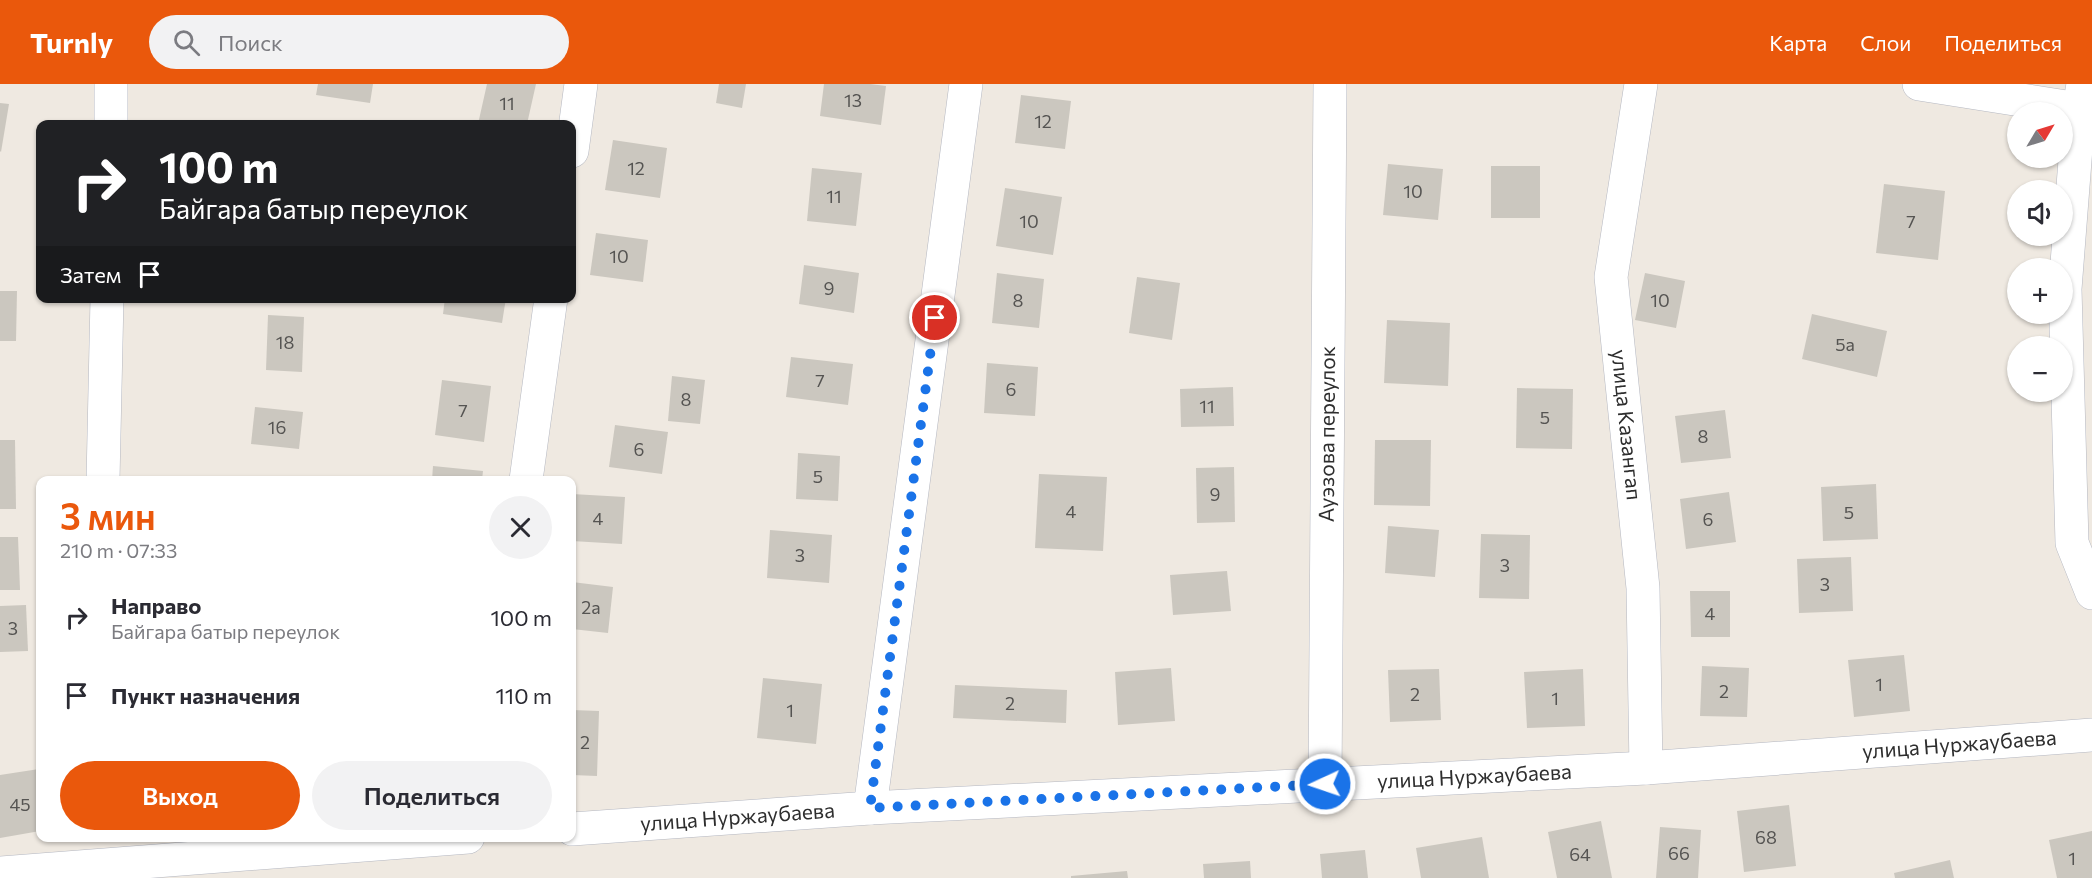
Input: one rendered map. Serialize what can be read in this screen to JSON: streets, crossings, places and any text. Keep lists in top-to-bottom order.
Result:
{
  "streets": {
    "street": ["улица Казангап", "Ауэзова переулок", "улица Нуржаубаева"]
  },
  "crossings": [
    ["улица Казангап", "улица Нуржаубаева"],
    ["Ауэзова переулок", "улица Нуржаубаева"]
  ],
  "house_numbers": [
    "13",
    "11",
    "12",
    "12",
    "10",
    "11",
    "10",
    "7",
    "10",
    "9",
    "8",
    "10",
    "18",
    "5а",
    "7",
    "6",
    "8",
    "11",
    "7",
    "5",
    "16",
    "8",
    "6",
    "5",
    "9",
    "4",
    "5",
    "4",
    "6",
    "3",
    "3",
    "3",
    "2а",
    "4",
    "3",
    "1",
    "2",
    "2",
    "1",
    "2",
    "1",
    "2",
    "45",
    "68",
    "66",
    "64",
    "1"
  ],
  "north": "top right",
  "page": {
    "header": "Turnly",
    "search": "Поиск",
    "nav": ["Карта", "Слои", "Поделиться"],
    "map_buttons": ["+", "−"],
    "turn": ["100 m", "Байгара батыр переулок"],
    "then": "Затем",
    "heading": ["3 мин", "210 m · 07:33"],
    "list": [
      {
        "name": "Направо",
        "note": "Байгара батыр переулок",
        "value": "100 m"
      },
      {
        "name": "Пункт назначения",
        "value": "110 m"
      }
    ],
    "buttons": ["Выход", "Поделиться"]
  }
}
